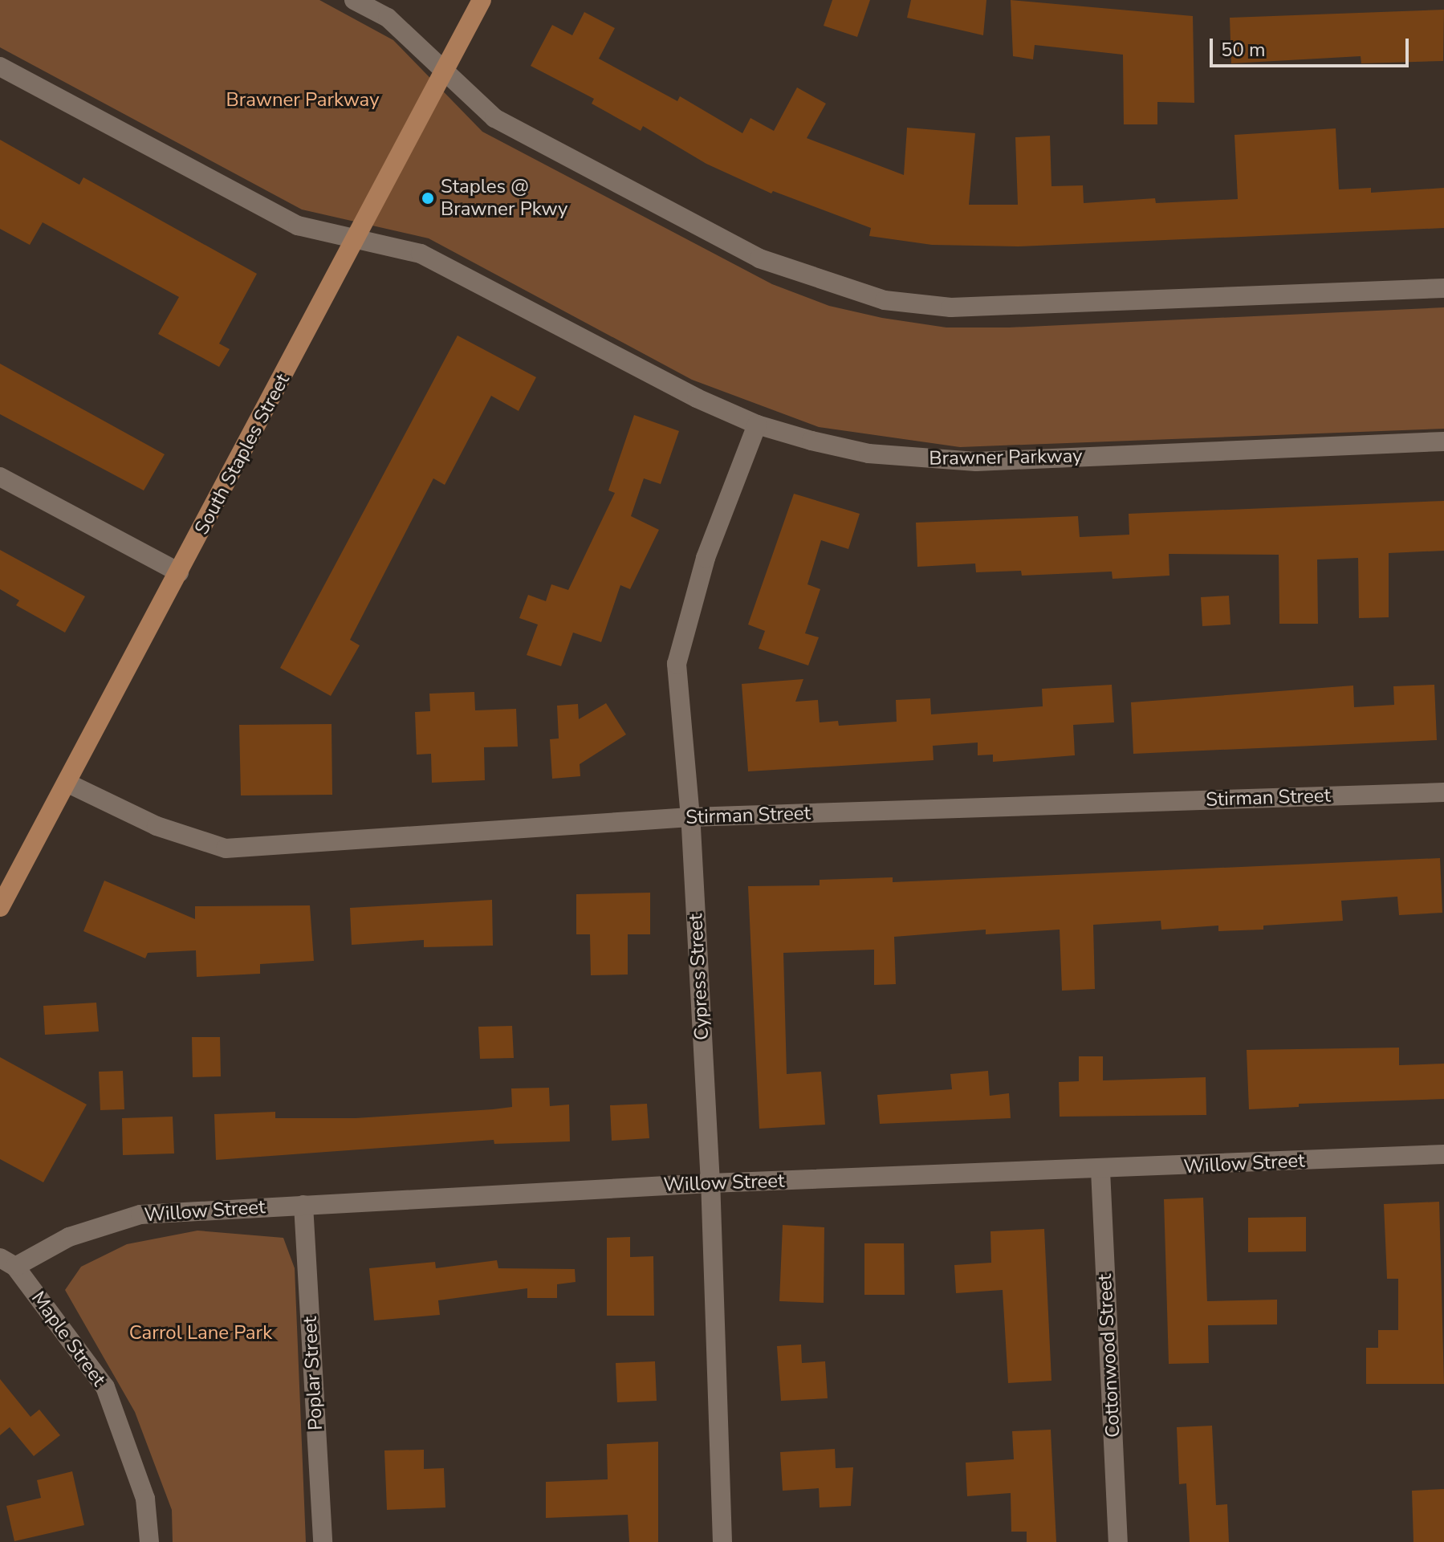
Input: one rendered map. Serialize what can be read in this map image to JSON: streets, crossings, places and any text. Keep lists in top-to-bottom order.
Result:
{
  "streets": {
    "main road": ["South Staples Street"],
    "street": [
      "Brawner Parkway",
      "Stirman Street",
      "Cypress Street",
      "Willow Street",
      "Maple Street",
      "Cottonwood Street",
      "Poplar Street"
    ]
  },
  "crossings": [
    ["South Staples Street", "Brawner Parkway"],
    ["South Staples Street", "Stirman Street"],
    ["Brawner Parkway", "Cypress Street"],
    ["Stirman Street", "Cypress Street"],
    ["Cypress Street", "Willow Street"],
    ["Willow Street", "Maple Street"],
    ["Willow Street", "Cottonwood Street"],
    ["Willow Street", "Poplar Street"]
  ],
  "parks": ["Brawner Parkway", "Carrol Lane Park"],
  "places": ["Staples @ Brawner Pkwy"],
  "scale_bar": "50 m"
}
